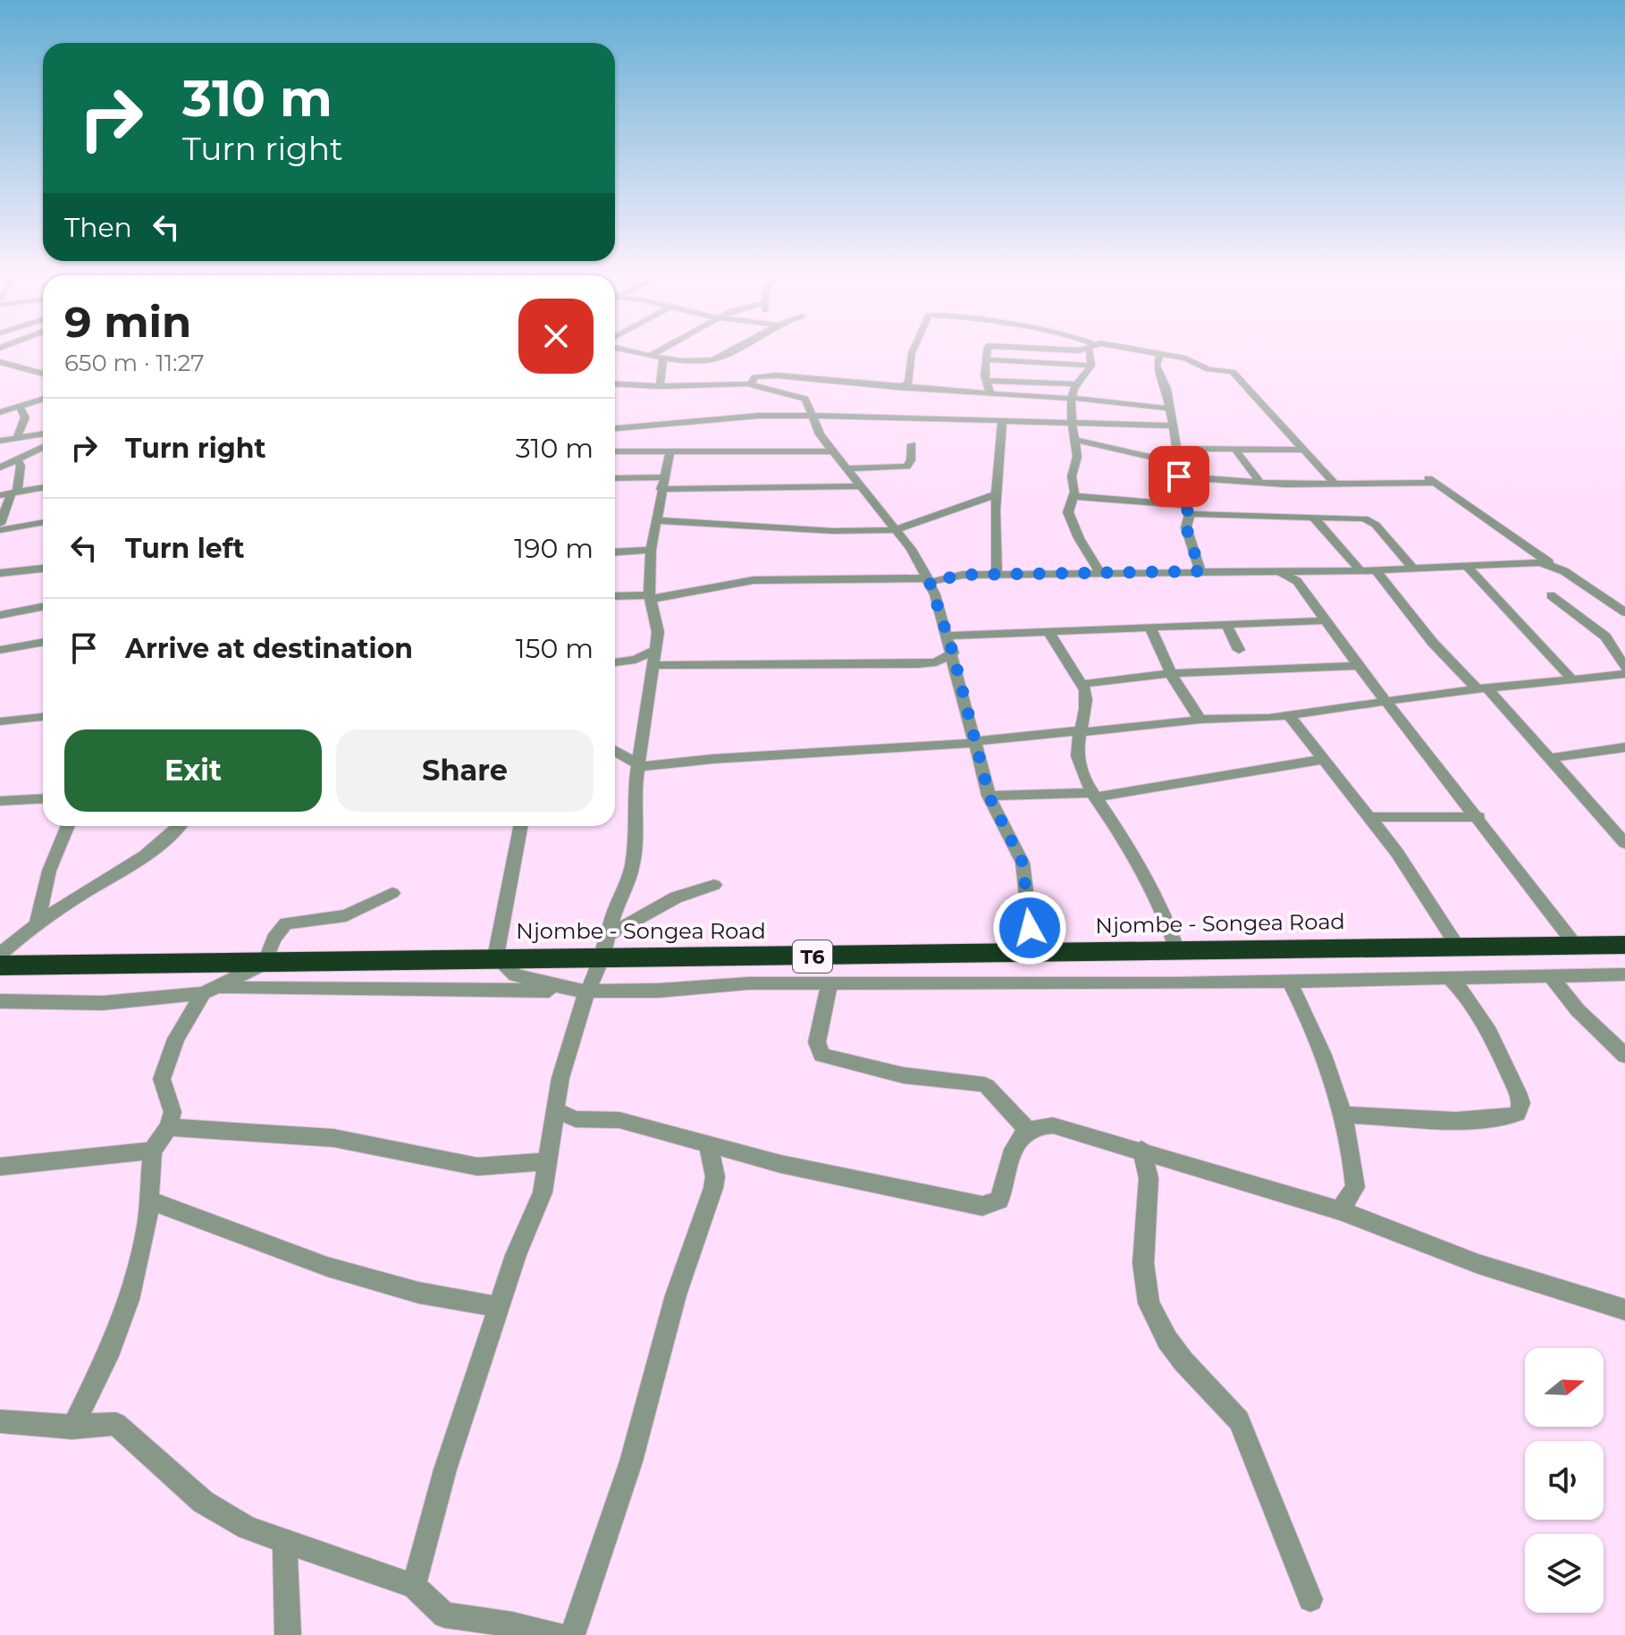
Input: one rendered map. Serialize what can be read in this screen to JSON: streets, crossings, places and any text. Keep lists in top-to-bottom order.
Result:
{
  "streets": {
    "highway": ["Njombe - Songea Road", "T6"]
  },
  "north": "right",
  "page": {
    "turn": ["310 m", "Turn right"],
    "then": "Then",
    "heading": ["9 min", "650 m · 11:27"],
    "list": [
      {
        "name": "Turn right",
        "value": "310 m"
      },
      {
        "name": "Turn left",
        "value": "190 m"
      },
      {
        "name": "Arrive at destination",
        "value": "150 m"
      }
    ],
    "buttons": ["Exit", "Share"]
  }
}
